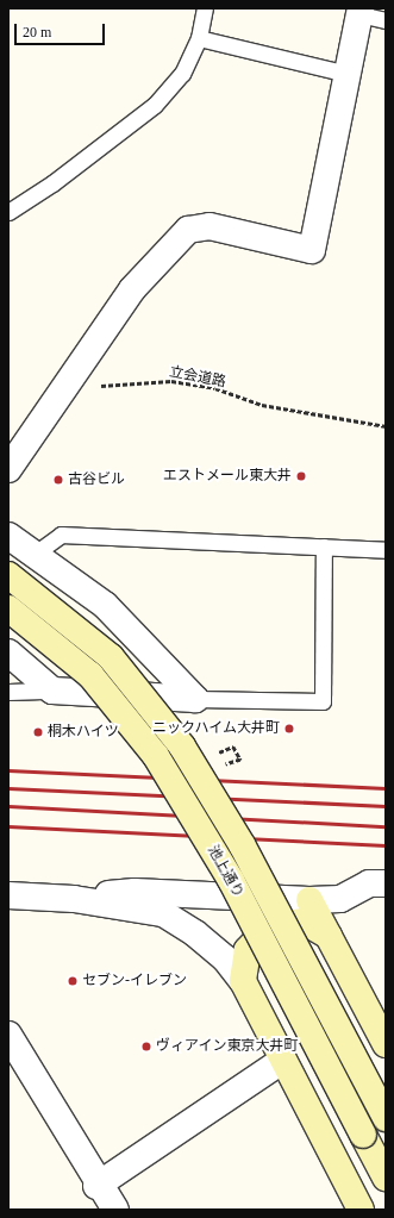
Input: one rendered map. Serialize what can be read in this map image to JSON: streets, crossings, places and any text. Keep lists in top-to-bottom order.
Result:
{
  "streets": {
    "main road": ["池上通り"],
    "path": ["立会道路"]
  },
  "places": [
    "エストメール東大井",
    "古谷ビル",
    "ニックハイム大井町",
    "桐木ハイツ",
    "セブン-イレブン",
    "ヴィアイン東京大井町"
  ],
  "scale_bar": "20 m"
}
